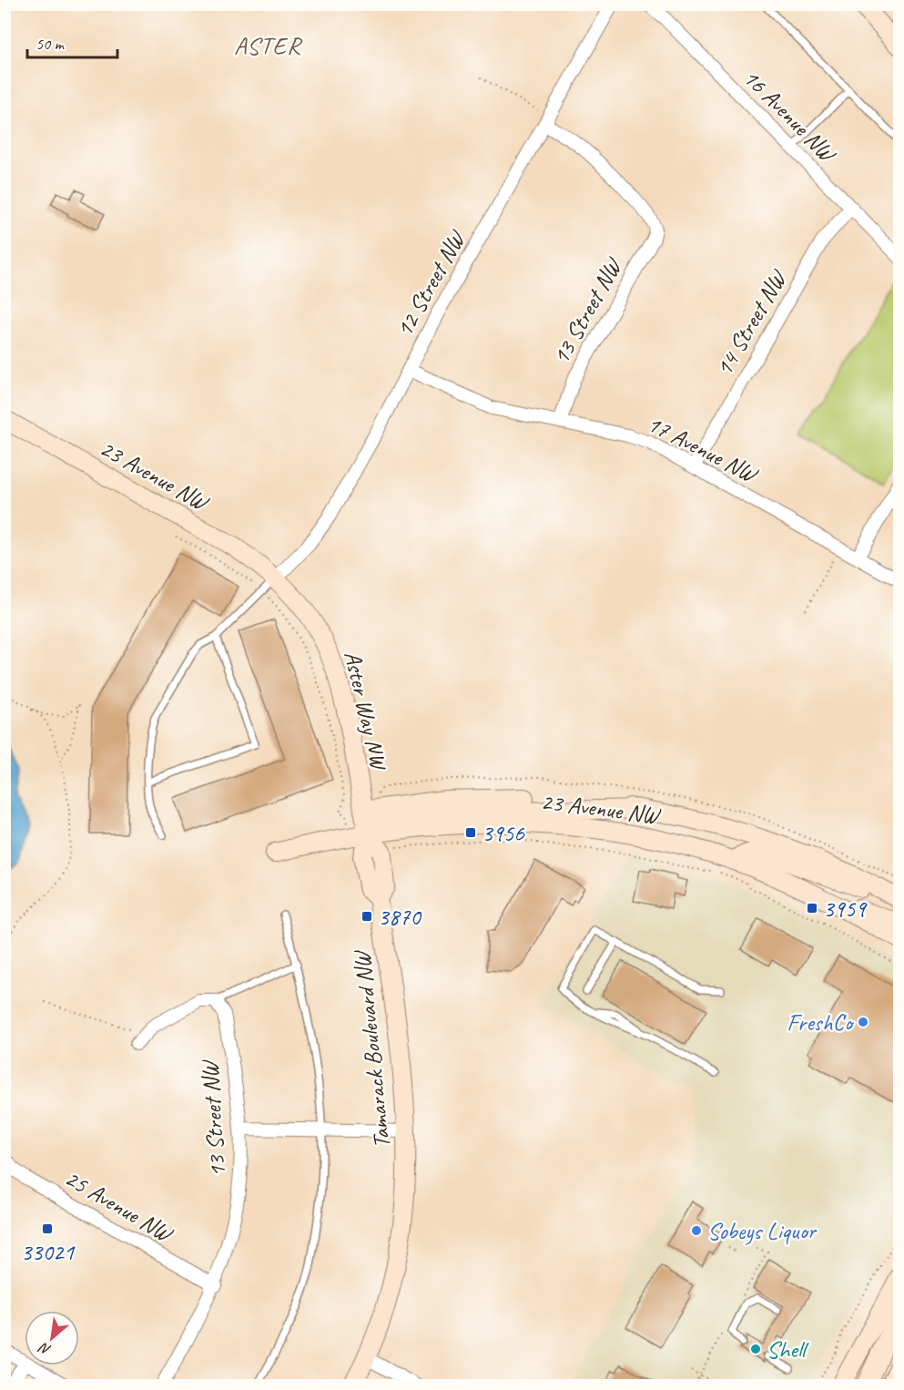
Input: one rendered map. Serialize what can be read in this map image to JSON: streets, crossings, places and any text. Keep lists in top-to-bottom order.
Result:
{
  "streets": {
    "main road": ["23 Avenue NW", "Aster Way NW", "Tamarack Boulevard NW"],
    "street": [
      "16 Avenue NW",
      "12 Street NW",
      "13 Street NW",
      "14 Street NW",
      "17 Avenue NW",
      "25 Avenue NW"
    ]
  },
  "crossings": [
    ["16 Avenue NW", "14 Street NW"],
    ["12 Street NW", "13 Street NW"],
    ["12 Street NW", "17 Avenue NW"],
    ["12 Street NW", "23 Avenue NW"],
    ["12 Street NW", "Aster Way NW"],
    ["13 Street NW", "17 Avenue NW"],
    ["13 Street NW", "25 Avenue NW"],
    ["14 Street NW", "17 Avenue NW"],
    ["23 Avenue NW", "Aster Way NW"],
    ["23 Avenue NW", "Tamarack Boulevard NW"],
    ["Aster Way NW", "Tamarack Boulevard NW"]
  ],
  "districts": ["ASTER"],
  "places": {
    "transit": [
      "3956",
      "3959",
      "3870",
      "33021"
    ],
    "other": ["FreshCo", "Sobeys Liquor", "Shell"]
  },
  "scale_bar": "50 m",
  "north": "bottom left"
}
